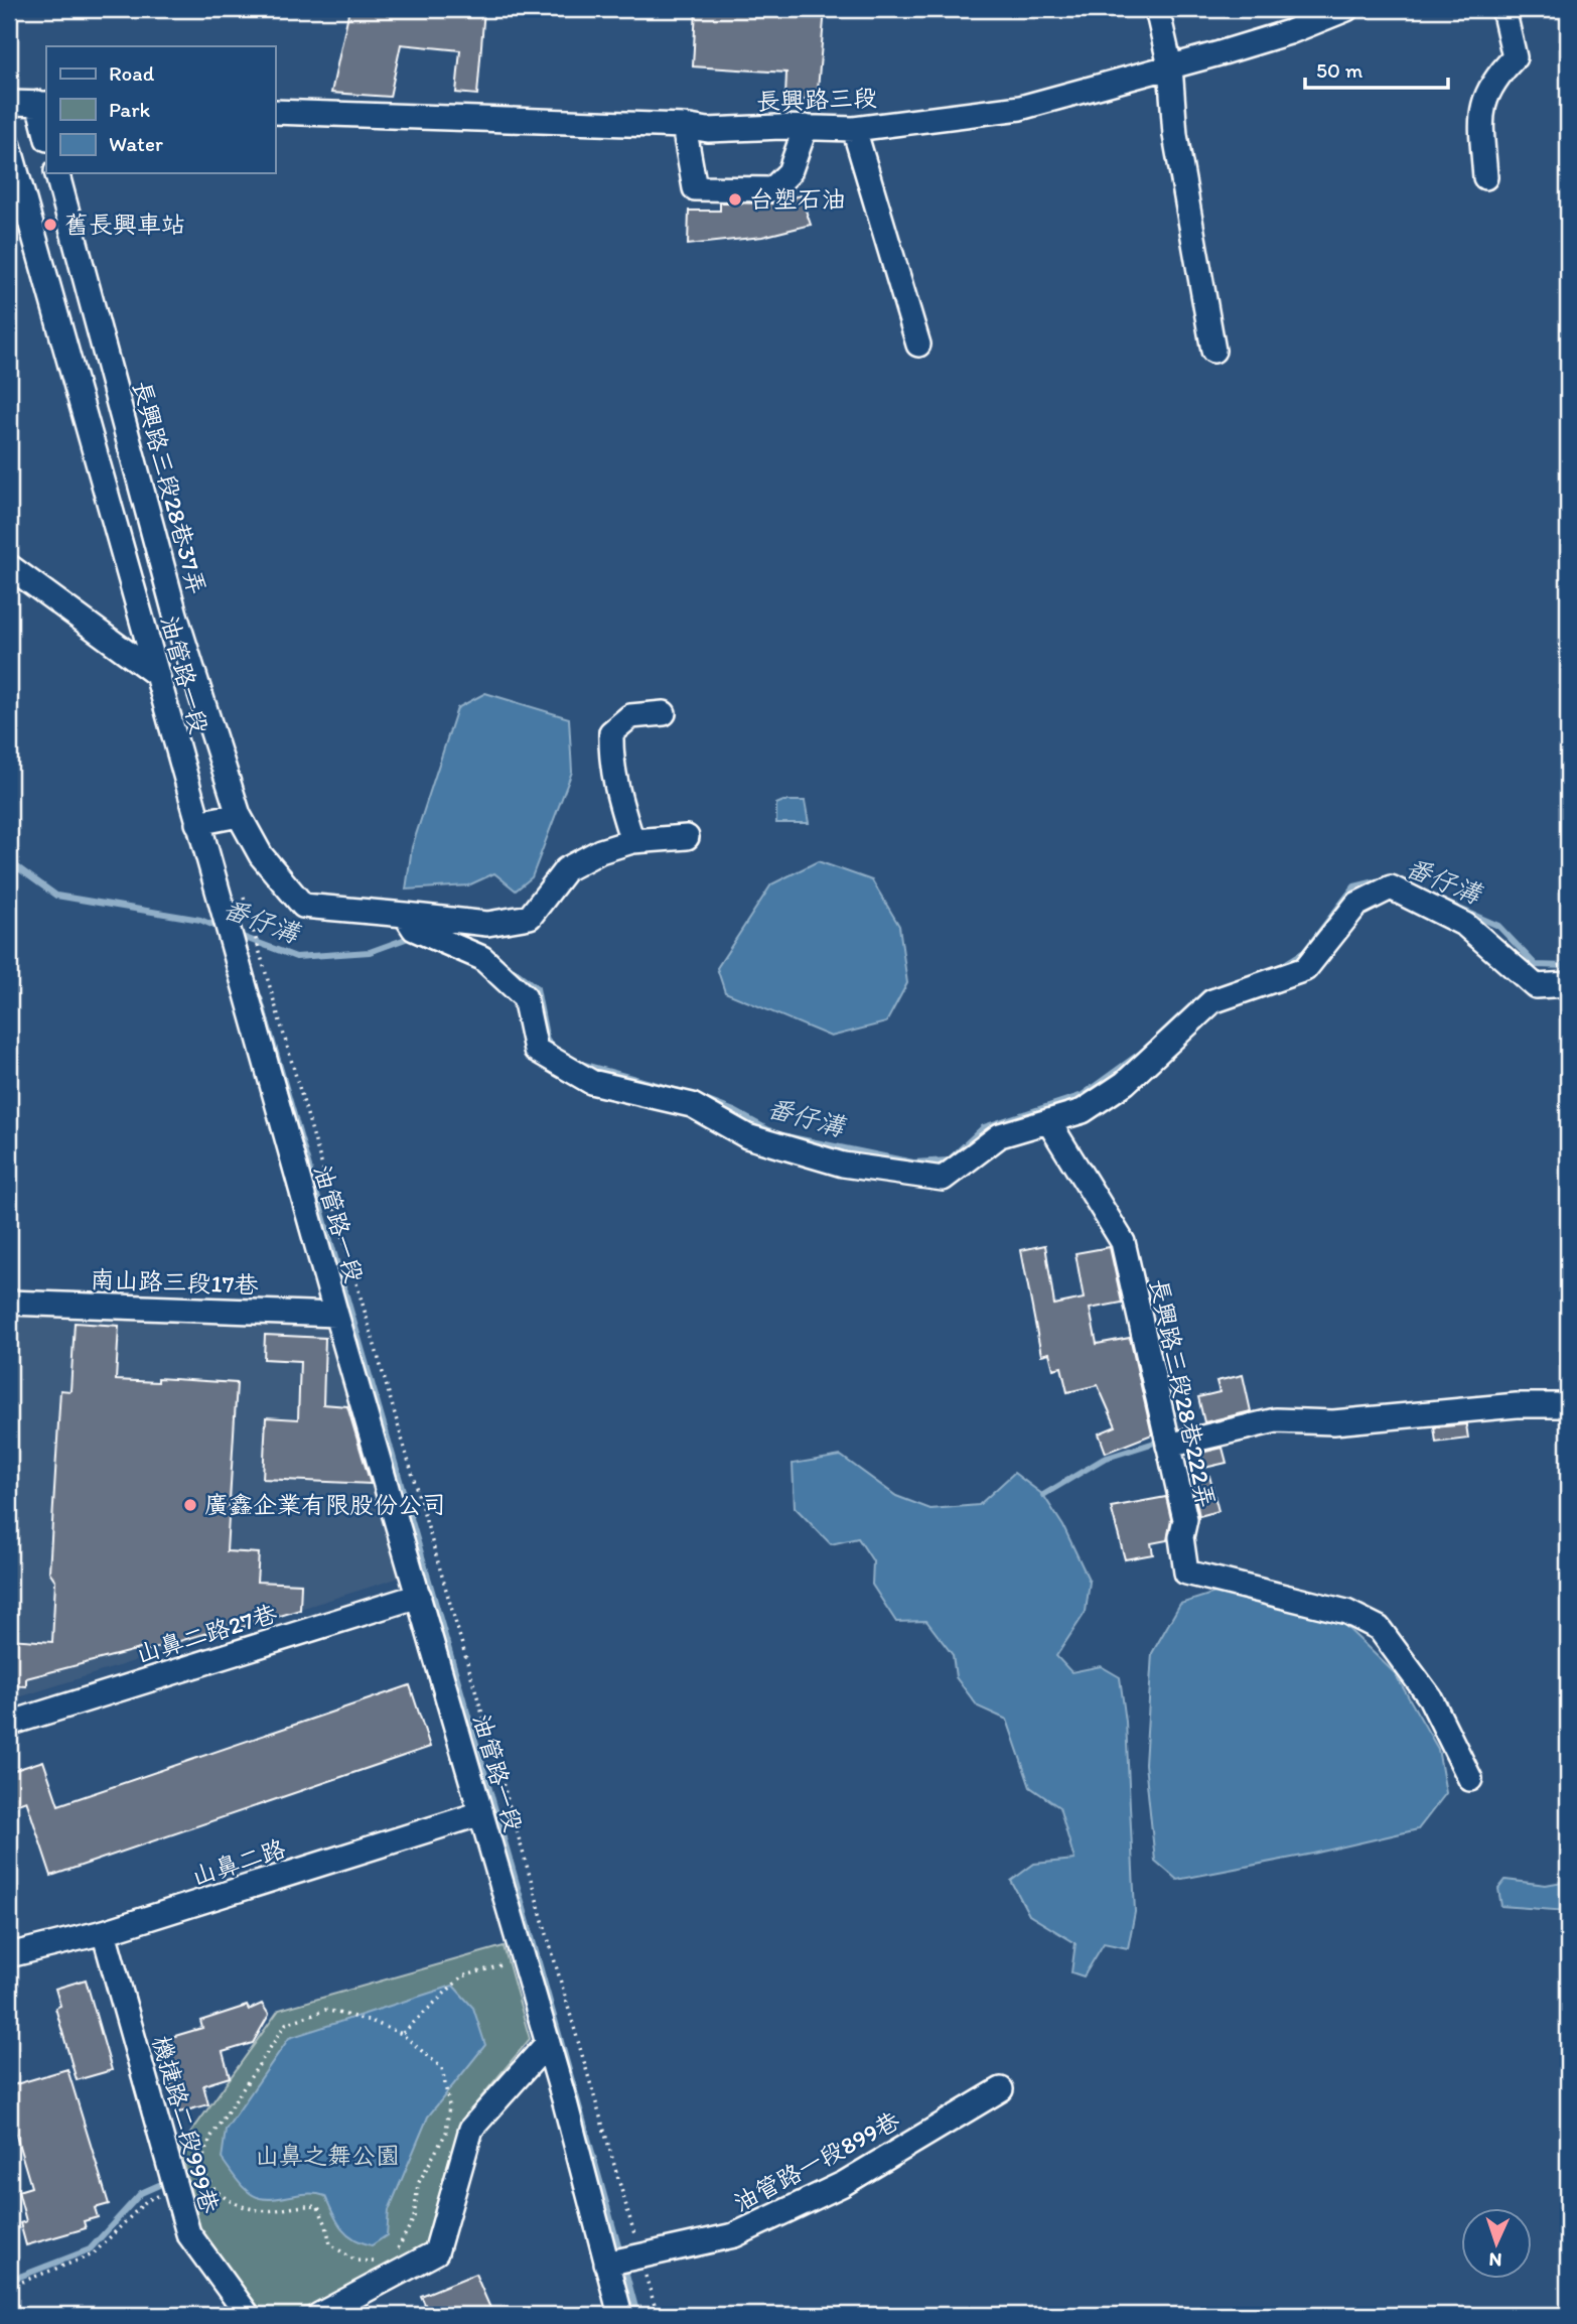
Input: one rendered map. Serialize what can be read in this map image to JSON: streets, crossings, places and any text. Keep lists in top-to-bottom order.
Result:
{
  "streets": {
    "street": [
      "長興路三段",
      "長興路三段28巷37弄",
      "油管路一段",
      "南山路三段17巷",
      "長興路三段28巷222弄",
      "山鼻二路27巷",
      "山鼻二路",
      "機捷路二段999巷",
      "油管路一段899巷"
    ]
  },
  "crossings": [
    ["油管路一段", "南山路三段17巷"],
    ["油管路一段", "山鼻二路27巷"],
    ["油管路一段", "山鼻二路"],
    ["油管路一段", "油管路一段899巷"],
    ["山鼻二路", "機捷路二段999巷"]
  ],
  "water": ["番仔溝"],
  "parks": ["山鼻之舞公園"],
  "places": ["台塑石油", "舊長興車站", "廣鑫企業有限股份公司"],
  "legend": ["Road", "Park", "Water"],
  "scale_bar": "50 m",
  "north": "bottom"
}
